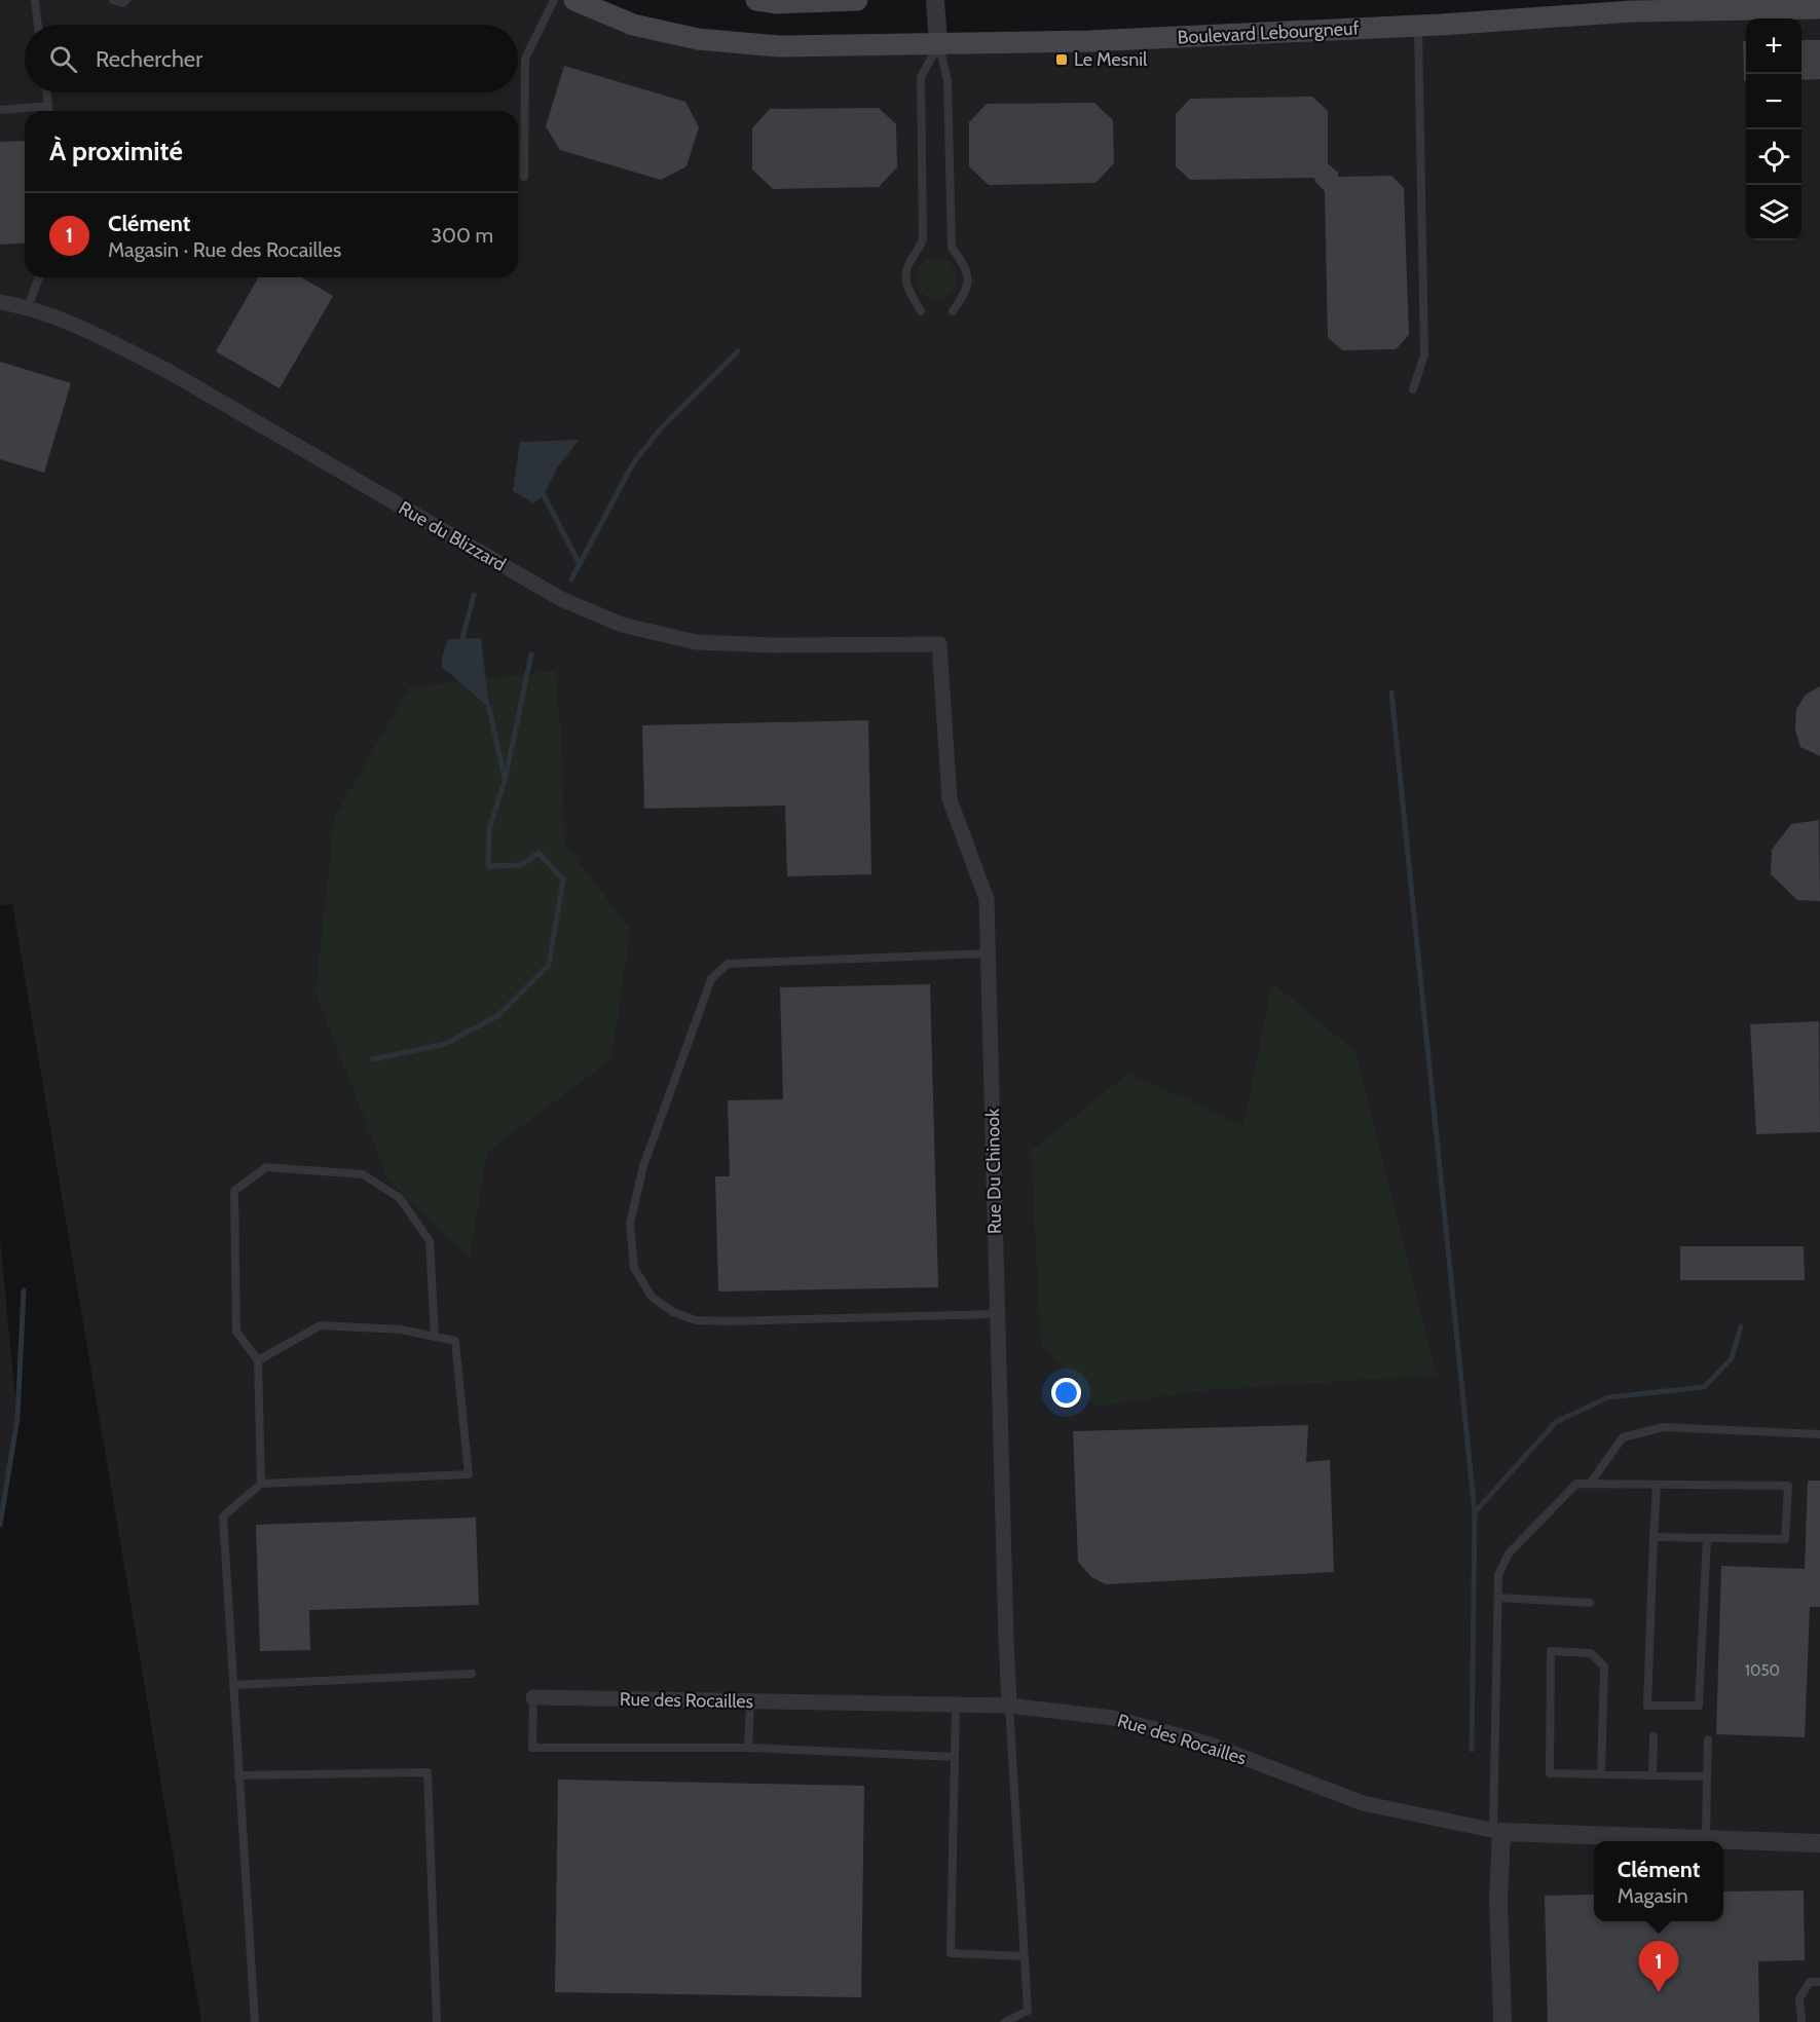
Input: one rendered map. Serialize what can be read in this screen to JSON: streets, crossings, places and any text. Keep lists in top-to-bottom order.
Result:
{
  "streets": {
    "main road": ["Boulevard Lebourgneuf"],
    "street": ["Rue du Blizzard", "Rue Du Chinook", "Rue des Rocailles"]
  },
  "crossings": [
    ["Rue du Blizzard", "Rue Du Chinook"],
    ["Rue Du Chinook", "Rue des Rocailles"]
  ],
  "places": {
    "transit": ["Le Mesnil"]
  },
  "house_numbers": ["1050"],
  "page": {
    "map_buttons": ["+", "−"],
    "search": "Rechercher",
    "heading": "À proximité",
    "list": [
      {
        "mark": "1",
        "name": "Clément",
        "note": "Magasin · Rue des Rocailles",
        "value": "300 m"
      }
    ],
    "popup": ["Clément", "Magasin"],
    "pins": "1"
  }
}
